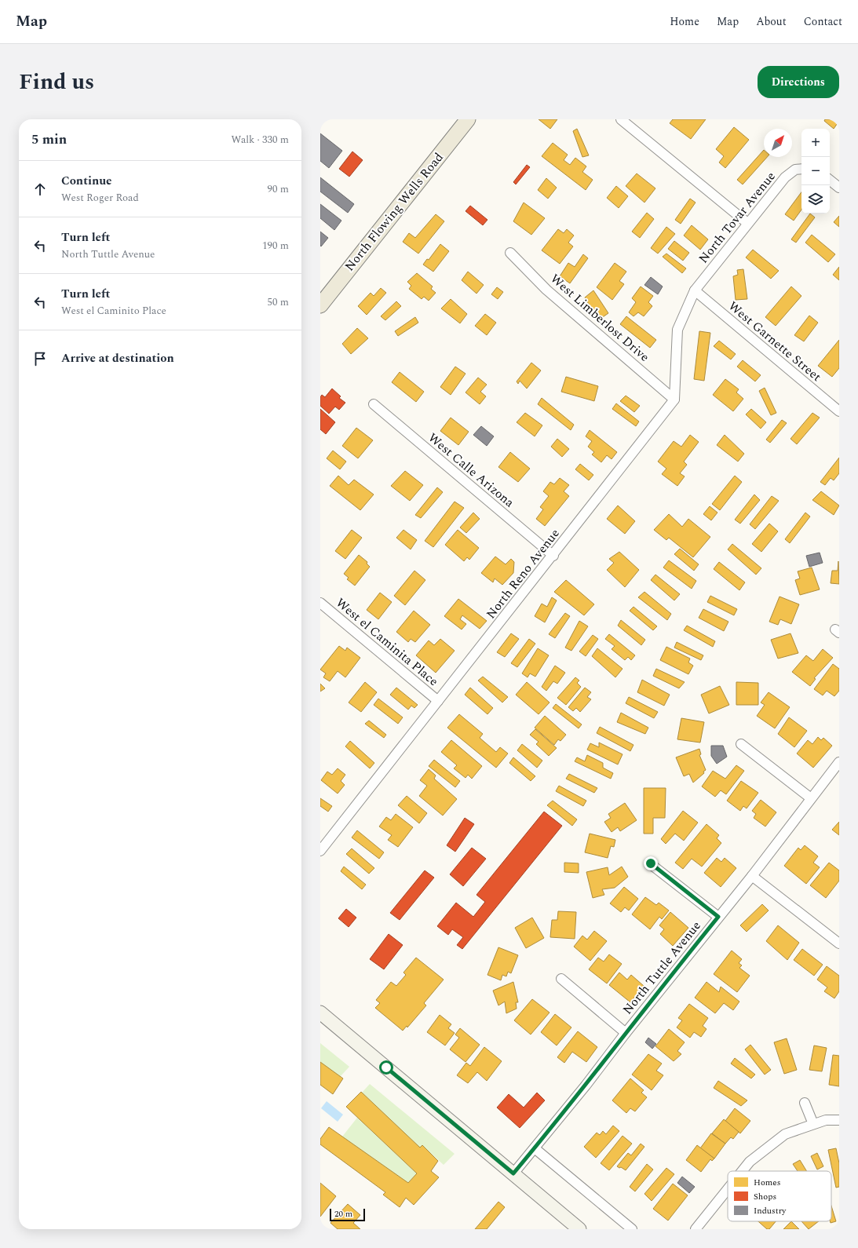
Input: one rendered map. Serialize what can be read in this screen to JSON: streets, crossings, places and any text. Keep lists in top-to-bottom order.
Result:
{
  "streets": {
    "main road": ["North Flowing Wells Road"],
    "street": [
      "North Tovar Avenue",
      "West Limberlost Drive",
      "West Garnette Street",
      "West Calle Arizona",
      "North Reno Avenue",
      "West el Caminita Place",
      "North Tuttle Avenue"
    ]
  },
  "crossings": [
    ["North Tovar Avenue", "West Garnette Street"],
    ["West Limberlost Drive", "North Reno Avenue"],
    ["West Calle Arizona", "North Reno Avenue"],
    ["North Reno Avenue", "West el Caminita Place"]
  ],
  "legend": ["Homes", "Shops", "Industry"],
  "scale_bar": "20 m",
  "north": "top right",
  "page": {
    "header": "Map",
    "nav": [
      "Home",
      "Map",
      "About",
      "Contact"
    ],
    "title": "Find us",
    "buttons": "Directions",
    "heading": ["5 min", "Walk · 330 m"],
    "map_buttons": ["+", "−"],
    "list": [
      ["Continue", "West Roger Road", "90 m"],
      ["Turn left", "North Tuttle Avenue", "190 m"],
      ["Turn left", "West el Caminito Place", "50 m"],
      "Arrive at destination"
    ],
    "scale": "20 m"
  }
}
